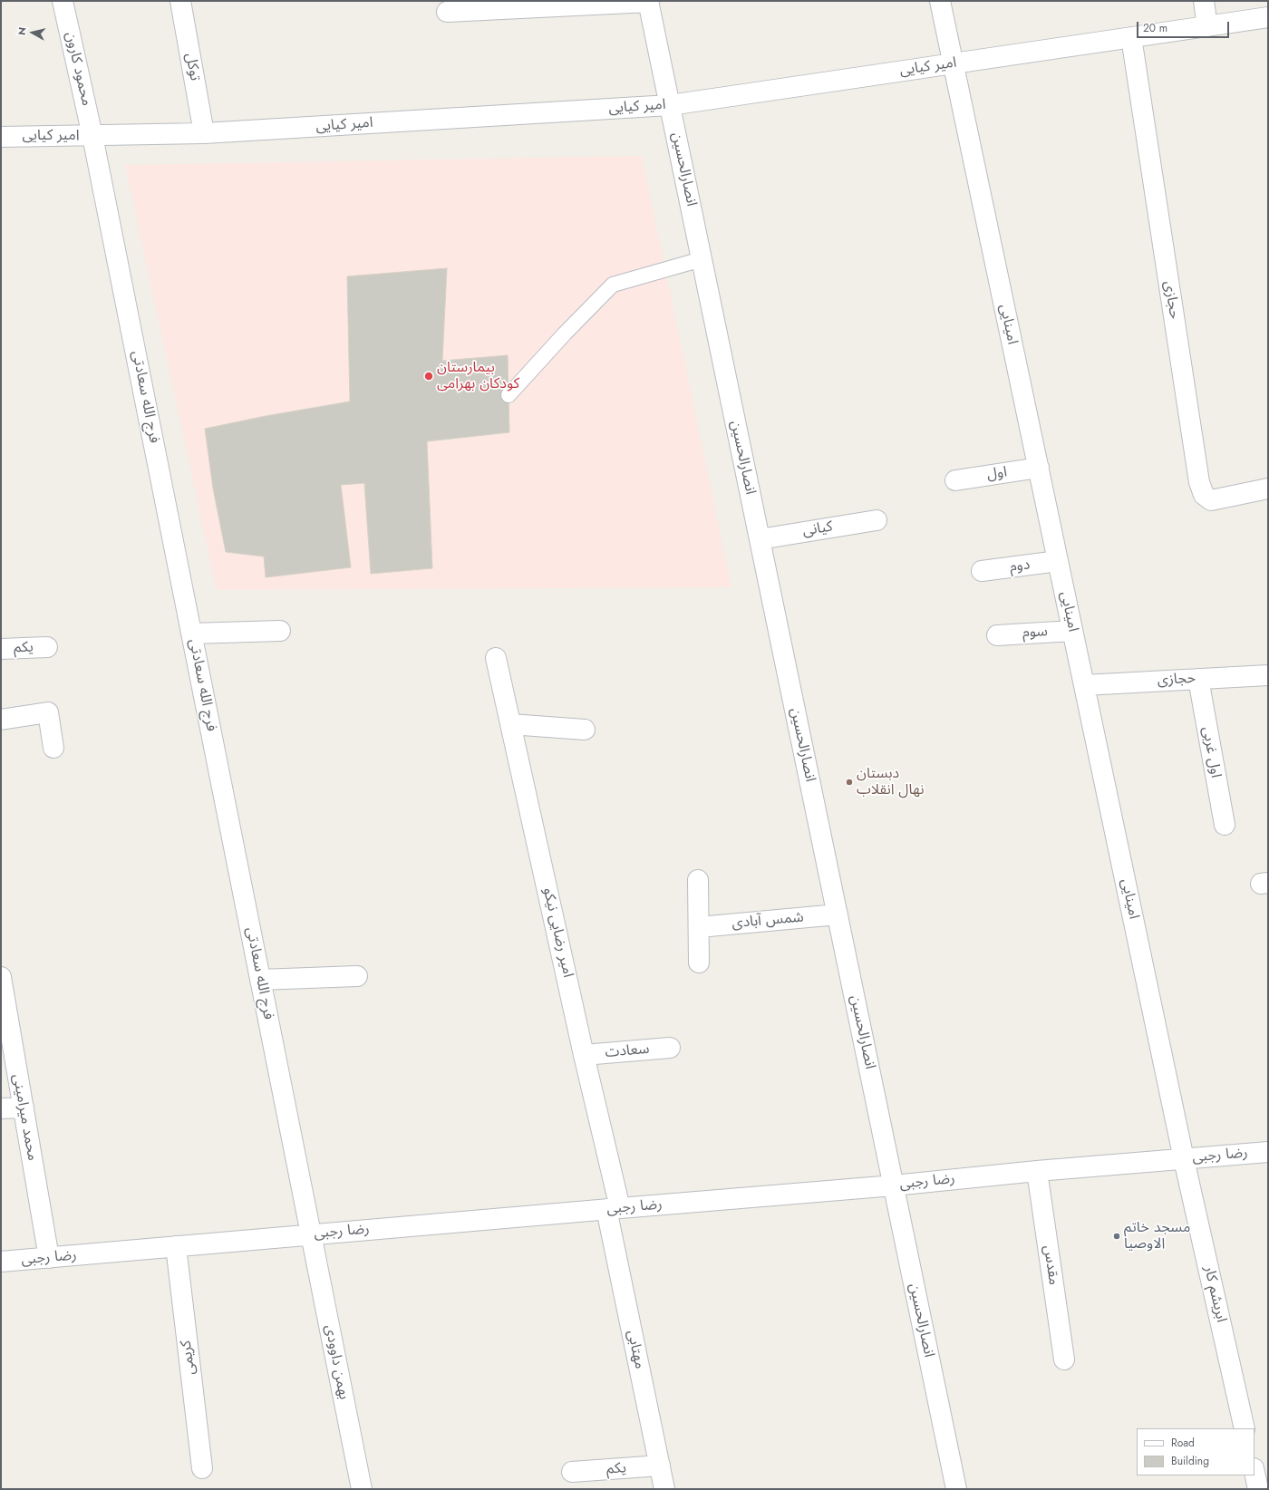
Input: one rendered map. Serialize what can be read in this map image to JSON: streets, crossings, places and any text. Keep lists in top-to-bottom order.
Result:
{
  "streets": {
    "street": [
      "توکل",
      "امیر کیایی",
      "محمود کارون",
      "انصارالحسین",
      "حجازی",
      "امینایی",
      "فرج الله سعادتی",
      "اول",
      "کیانی",
      "دوم",
      "سوم",
      "یکم",
      "اول غربی",
      "شمس آبادی",
      "امیر رضایی نیکو",
      "سعادت",
      "محمد میرامینی",
      "رضا رجبی",
      "مقدس",
      "ابریشم کار",
      "مهتابی",
      "کریمی",
      "بهمن داوودی"
    ]
  },
  "crossings": [
    ["توکل", "امیر کیایی"],
    ["امیر کیایی", "محمود کارون"],
    ["امیر کیایی", "انصارالحسین"],
    ["امیر کیایی", "حجازی"],
    ["امیر کیایی", "امینایی"],
    ["امیر کیایی", "فرج الله سعادتی"],
    ["محمود کارون", "فرج الله سعادتی"],
    ["انصارالحسین", "کیانی"],
    ["انصارالحسین", "شمس آبادی"],
    ["انصارالحسین", "رضا رجبی"],
    ["حجازی", "امینایی"],
    ["حجازی", "اول غربی"],
    ["امینایی", "اول"],
    ["امینایی", "دوم"],
    ["امینایی", "سوم"],
    ["امینایی", "رضا رجبی"],
    ["امینایی", "ابریشم کار"],
    ["فرج الله سعادتی", "رضا رجبی"],
    ["فرج الله سعادتی", "بهمن داوودی"],
    ["یکم", "مهتابی"],
    ["امیر رضایی نیکو", "سعادت"],
    ["امیر رضایی نیکو", "رضا رجبی"],
    ["امیر رضایی نیکو", "مهتابی"],
    ["محمد میرامینی", "رضا رجبی"],
    ["رضا رجبی", "مقدس"],
    ["رضا رجبی", "ابریشم کار"],
    ["رضا رجبی", "مهتابی"],
    ["رضا رجبی", "کریمی"],
    ["رضا رجبی", "بهمن داوودی"]
  ],
  "places": ["بیمارستان کودکان بهرامی", "دبستان نهال انقلاب", "مسجد خاتم الاوصیا"],
  "legend": ["Road", "Building"],
  "scale_bar": "20 m",
  "north": "left"
}
